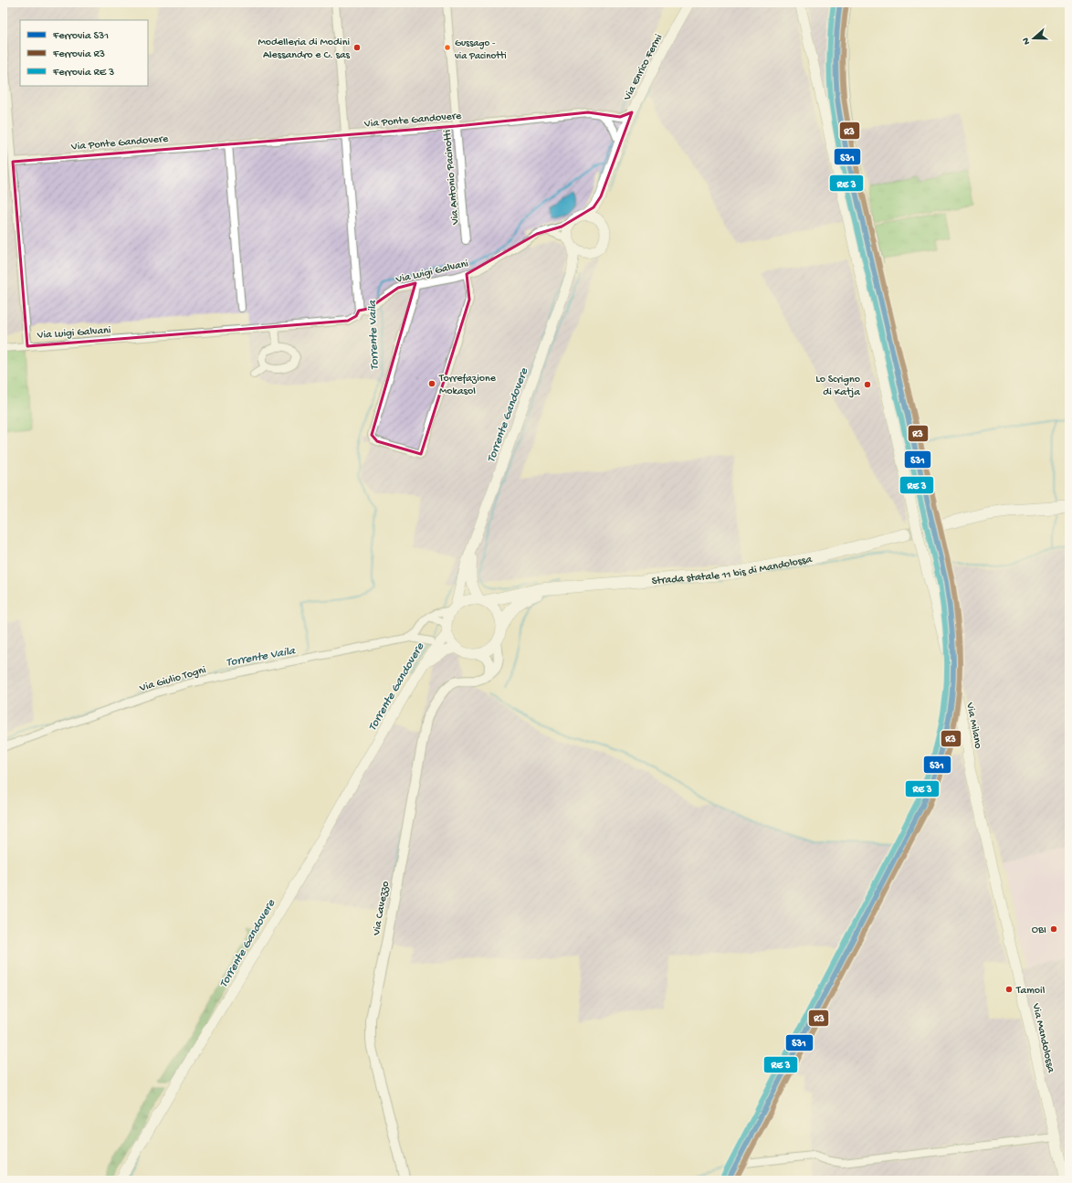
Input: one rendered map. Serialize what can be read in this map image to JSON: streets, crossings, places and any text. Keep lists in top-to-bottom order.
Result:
{
  "streets": {
    "main road": [
      "Via Enrico Fermi",
      "Strada statale 11 bis di Mandolossa",
      "Via Milano",
      "Via Mandolossa"
    ],
    "street": [
      "Via Ponte Gandovere",
      "Via Antonio Pacinotti",
      "Via Luigi Galvani",
      "Via Giulio Togni",
      "Via Cavezzo"
    ]
  },
  "crossings": [
    ["Via Enrico Fermi", "Via Ponte Gandovere"],
    ["Via Ponte Gandovere", "Via Antonio Pacinotti"],
    ["Via Ponte Gandovere", "Via Luigi Galvani"],
    ["Via Milano", "Via Mandolossa"]
  ],
  "water": ["Torrente Vaila", "Torrente Gandovere"],
  "places": [
    "Modelleria di Modini Alessandro e C. sas",
    "Gussago - via Pacinotti",
    "Torrefazione Mokasol",
    "Lo Scrigno di Katja",
    "OBI",
    "Tamoil"
  ],
  "lines": ["rail line S31", "rail line R3"],
  "legend": ["Ferrovia S31", "Ferrovia R3", "Ferrovia RE 3"],
  "north": "left"
}
